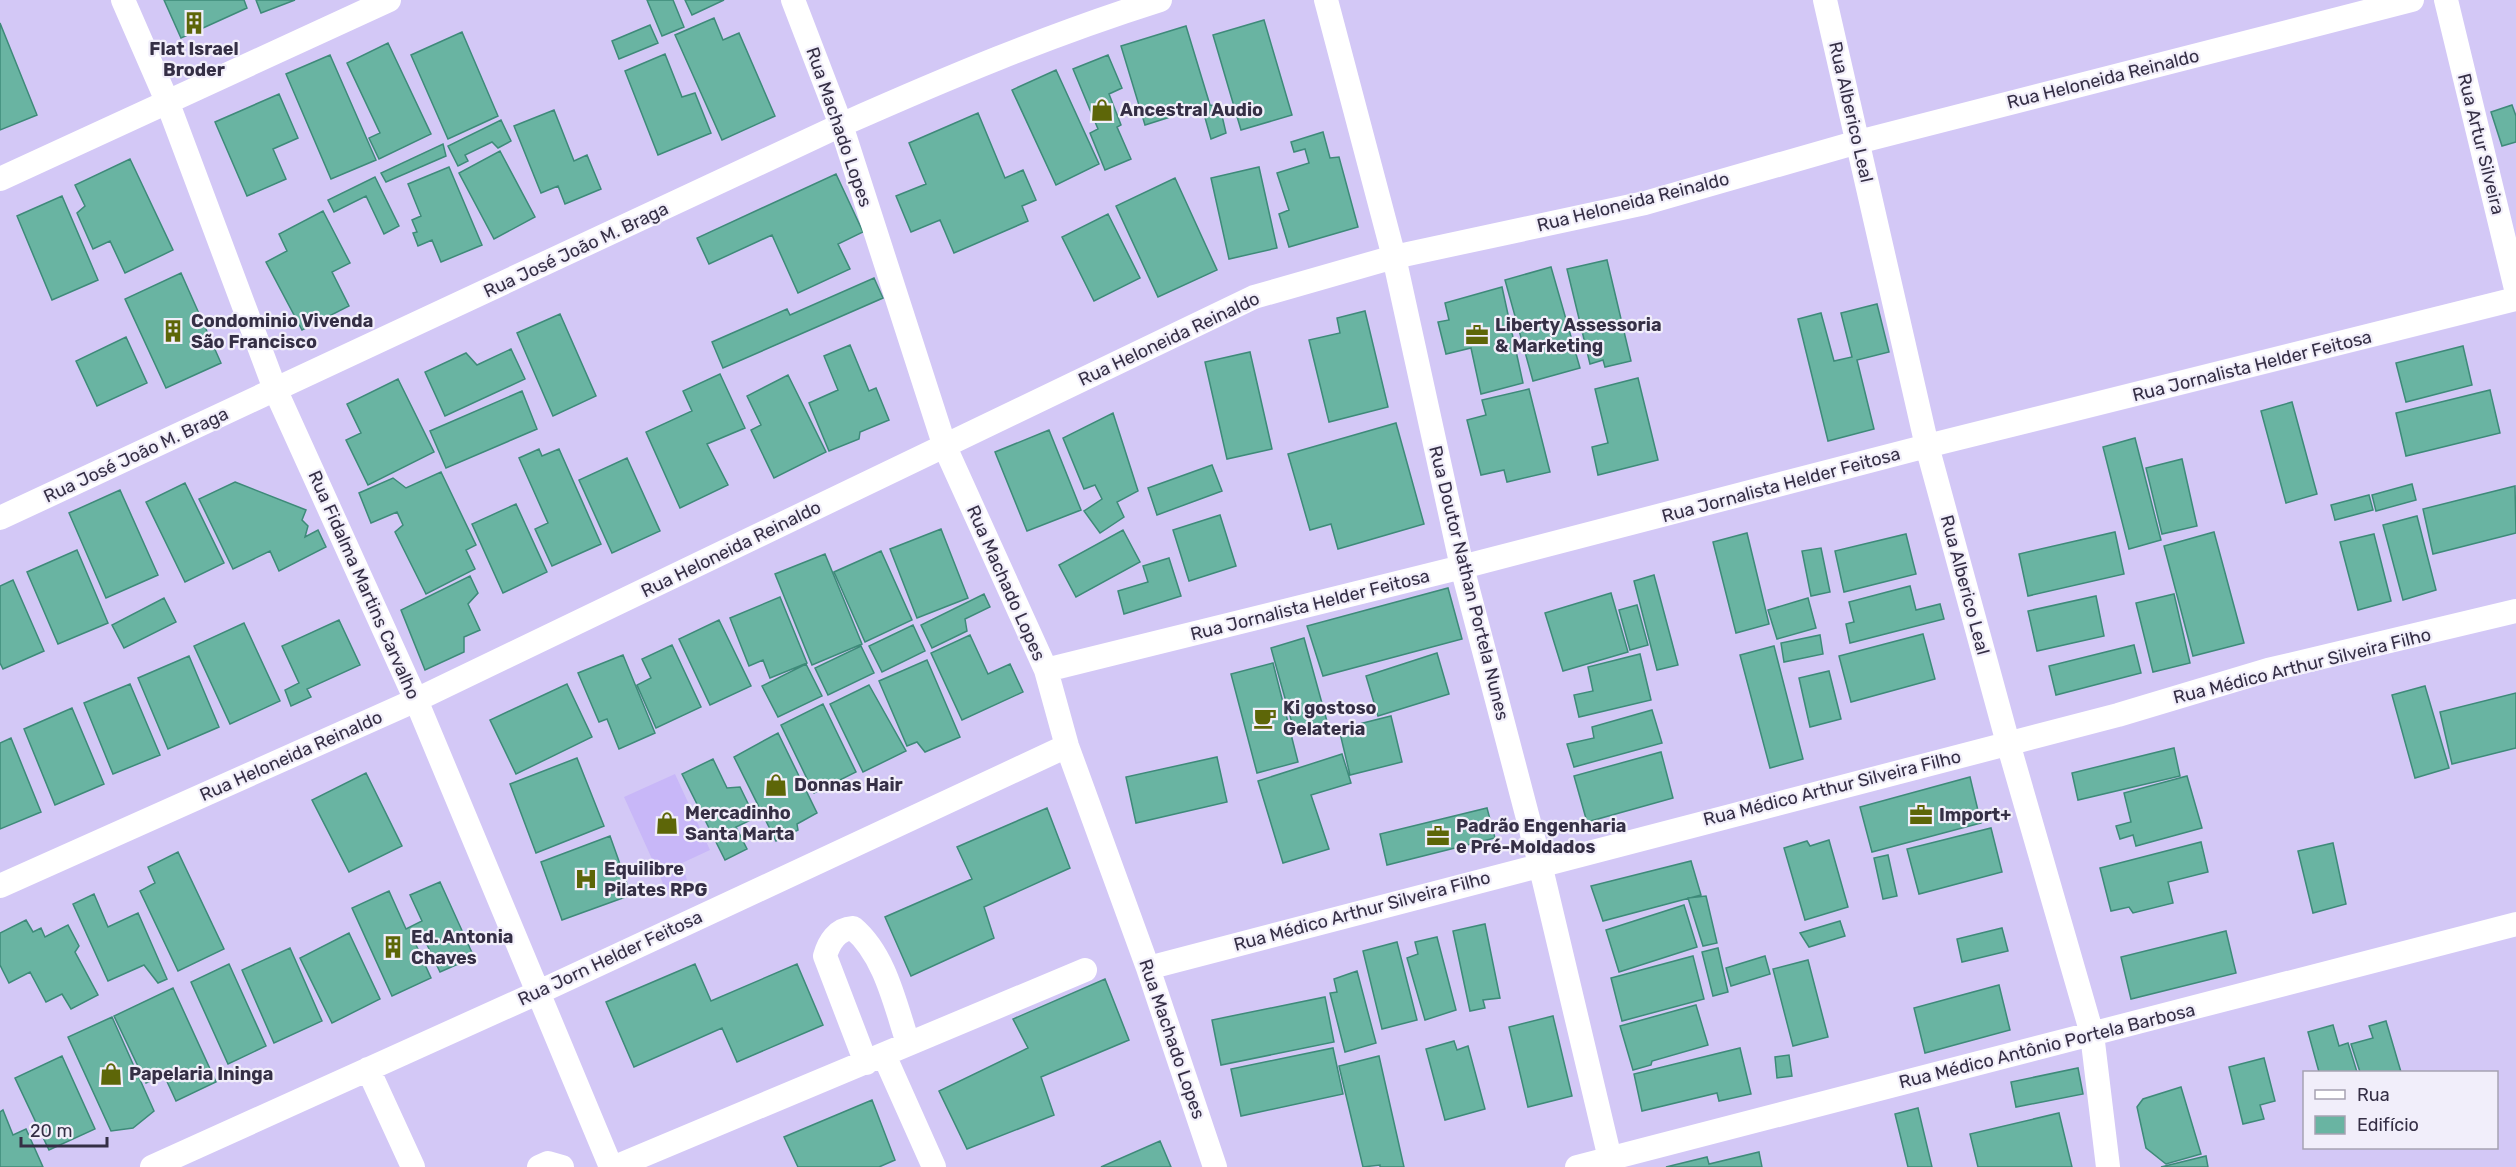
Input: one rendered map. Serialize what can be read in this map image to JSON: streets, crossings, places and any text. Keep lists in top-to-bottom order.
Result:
{
  "streets": {
    "street": [
      "Rua Heloneida Reinaldo",
      "Rua Alberico Leal",
      "Rua Machado Lopes",
      "Rua Artur Silveira",
      "Rua José João M. Braga",
      "Rua Jornalista Helder Feitosa",
      "Rua Doutor Nathan Portela Nunes",
      "Rua Fidalma Martins Carvalho",
      "Rua Médico Arthur Silveira Filho",
      "Rua Jorn Helder Feitosa",
      "Rua Médico Antônio Portela Barbosa"
    ]
  },
  "crossings": [
    ["Rua Heloneida Reinaldo", "Rua Alberico Leal"],
    ["Rua Heloneida Reinaldo", "Rua Machado Lopes"],
    ["Rua Heloneida Reinaldo", "Rua Doutor Nathan Portela Nunes"],
    ["Rua Heloneida Reinaldo", "Rua Fidalma Martins Carvalho"],
    ["Rua Alberico Leal", "Rua Jornalista Helder Feitosa"],
    ["Rua Alberico Leal", "Rua Médico Arthur Silveira Filho"],
    ["Rua Alberico Leal", "Rua Médico Antônio Portela Barbosa"],
    ["Rua Machado Lopes", "Rua José João M. Braga"],
    ["Rua Machado Lopes", "Rua Jornalista Helder Feitosa"],
    ["Rua Machado Lopes", "Rua Médico Arthur Silveira Filho"],
    ["Rua Machado Lopes", "Rua Jorn Helder Feitosa"],
    ["Rua José João M. Braga", "Rua Fidalma Martins Carvalho"],
    ["Rua Jornalista Helder Feitosa", "Rua Doutor Nathan Portela Nunes"],
    ["Rua Doutor Nathan Portela Nunes", "Rua Médico Arthur Silveira Filho"],
    ["Rua Doutor Nathan Portela Nunes", "Rua Médico Antônio Portela Barbosa"],
    ["Rua Fidalma Martins Carvalho", "Rua Jorn Helder Feitosa"]
  ],
  "places": {
    "building": ["Flat Israel Broder", "Condominio Vivenda São Francisco", "Ed. Antonia Chaves"],
    "shop": [
      "Ancestral Audio",
      "Donnas Hair",
      "Mercadinho Santa Marta",
      "Papelaria Ininga"
    ],
    "office": ["Liberty Assessoria & Marketing", "Import+", "Padrão Engenharia e Pré-Moldados"],
    "cafe": ["Ki gostoso Gelateria"],
    "hospital": ["Equilibre Pilates RPG"]
  },
  "legend": ["Rua", "Edifício"],
  "scale_bar": "20 m"
}
